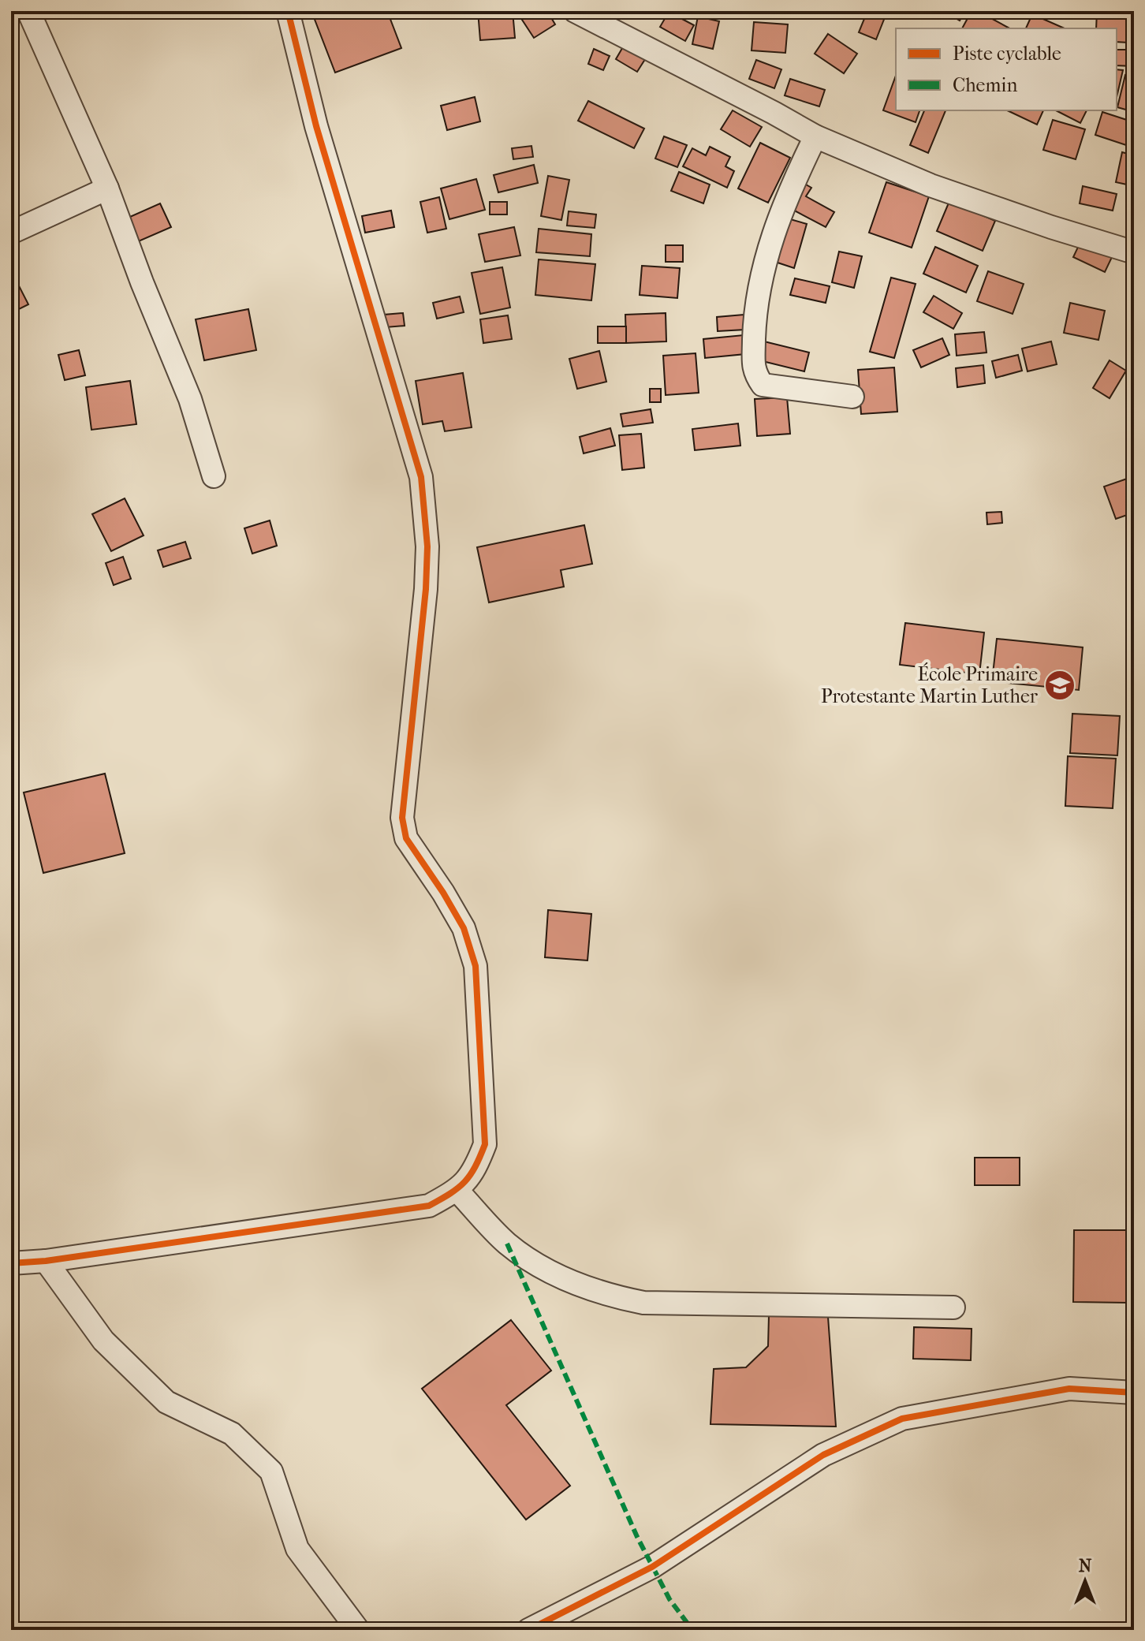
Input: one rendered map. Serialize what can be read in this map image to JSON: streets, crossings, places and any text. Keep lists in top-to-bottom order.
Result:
{
  "places": {
    "school or university": ["École Primaire Protestante Martin Luther"]
  },
  "legend": ["Piste cyclable", "Chemin"],
  "north": "top"
}
